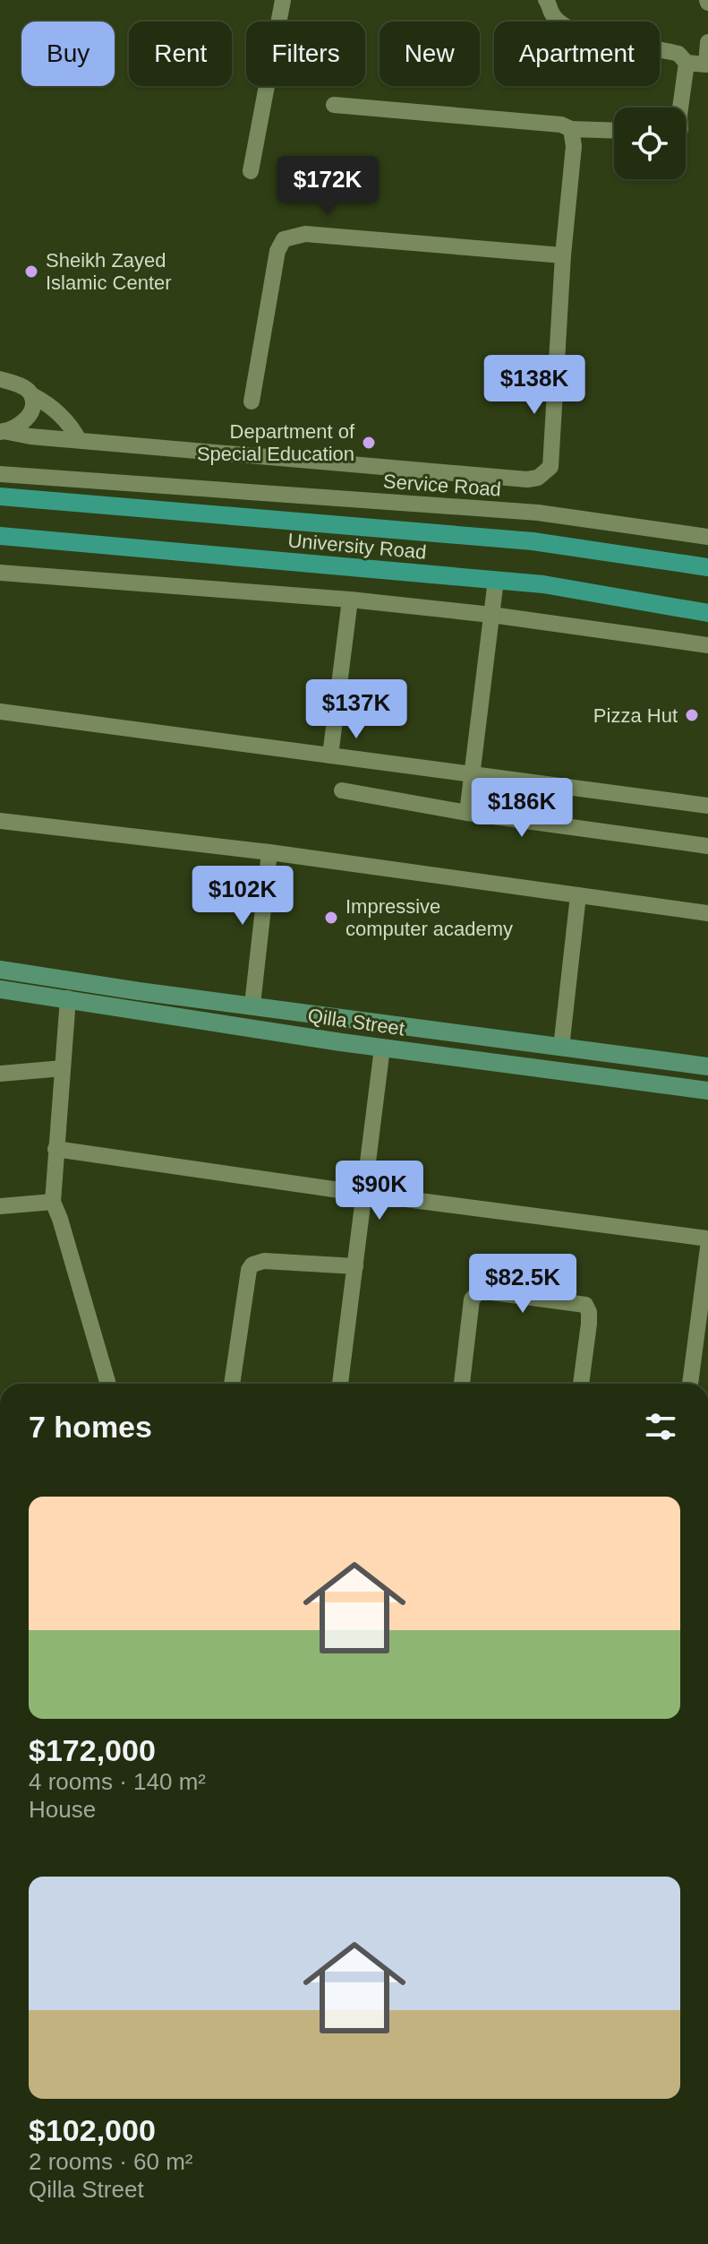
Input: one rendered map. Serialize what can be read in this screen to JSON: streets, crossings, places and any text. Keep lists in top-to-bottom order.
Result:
{
  "streets": {
    "main road": ["University Road"],
    "street": ["Service Road", "Qilla Street"]
  },
  "places": [
    "Sheikh Zayed Islamic Center",
    "Department of Special Education",
    "Pizza Hut",
    "Impressive computer academy"
  ],
  "page": {
    "chip": [
      "Buy",
      "Rent",
      "Filters",
      "New",
      "Apartment"
    ],
    "price": [
      "$172K",
      "$138K",
      "$137K",
      "$186K",
      "$102K",
      "$90K",
      "$82.5K"
    ],
    "heading": "7 homes",
    "list": [
      {
        "name": "$172,000",
        "note": "4 rooms · 140 m² · House"
      },
      {
        "name": "$102,000",
        "note": "2 rooms · 60 m² · Qilla Street"
      }
    ]
  }
}
